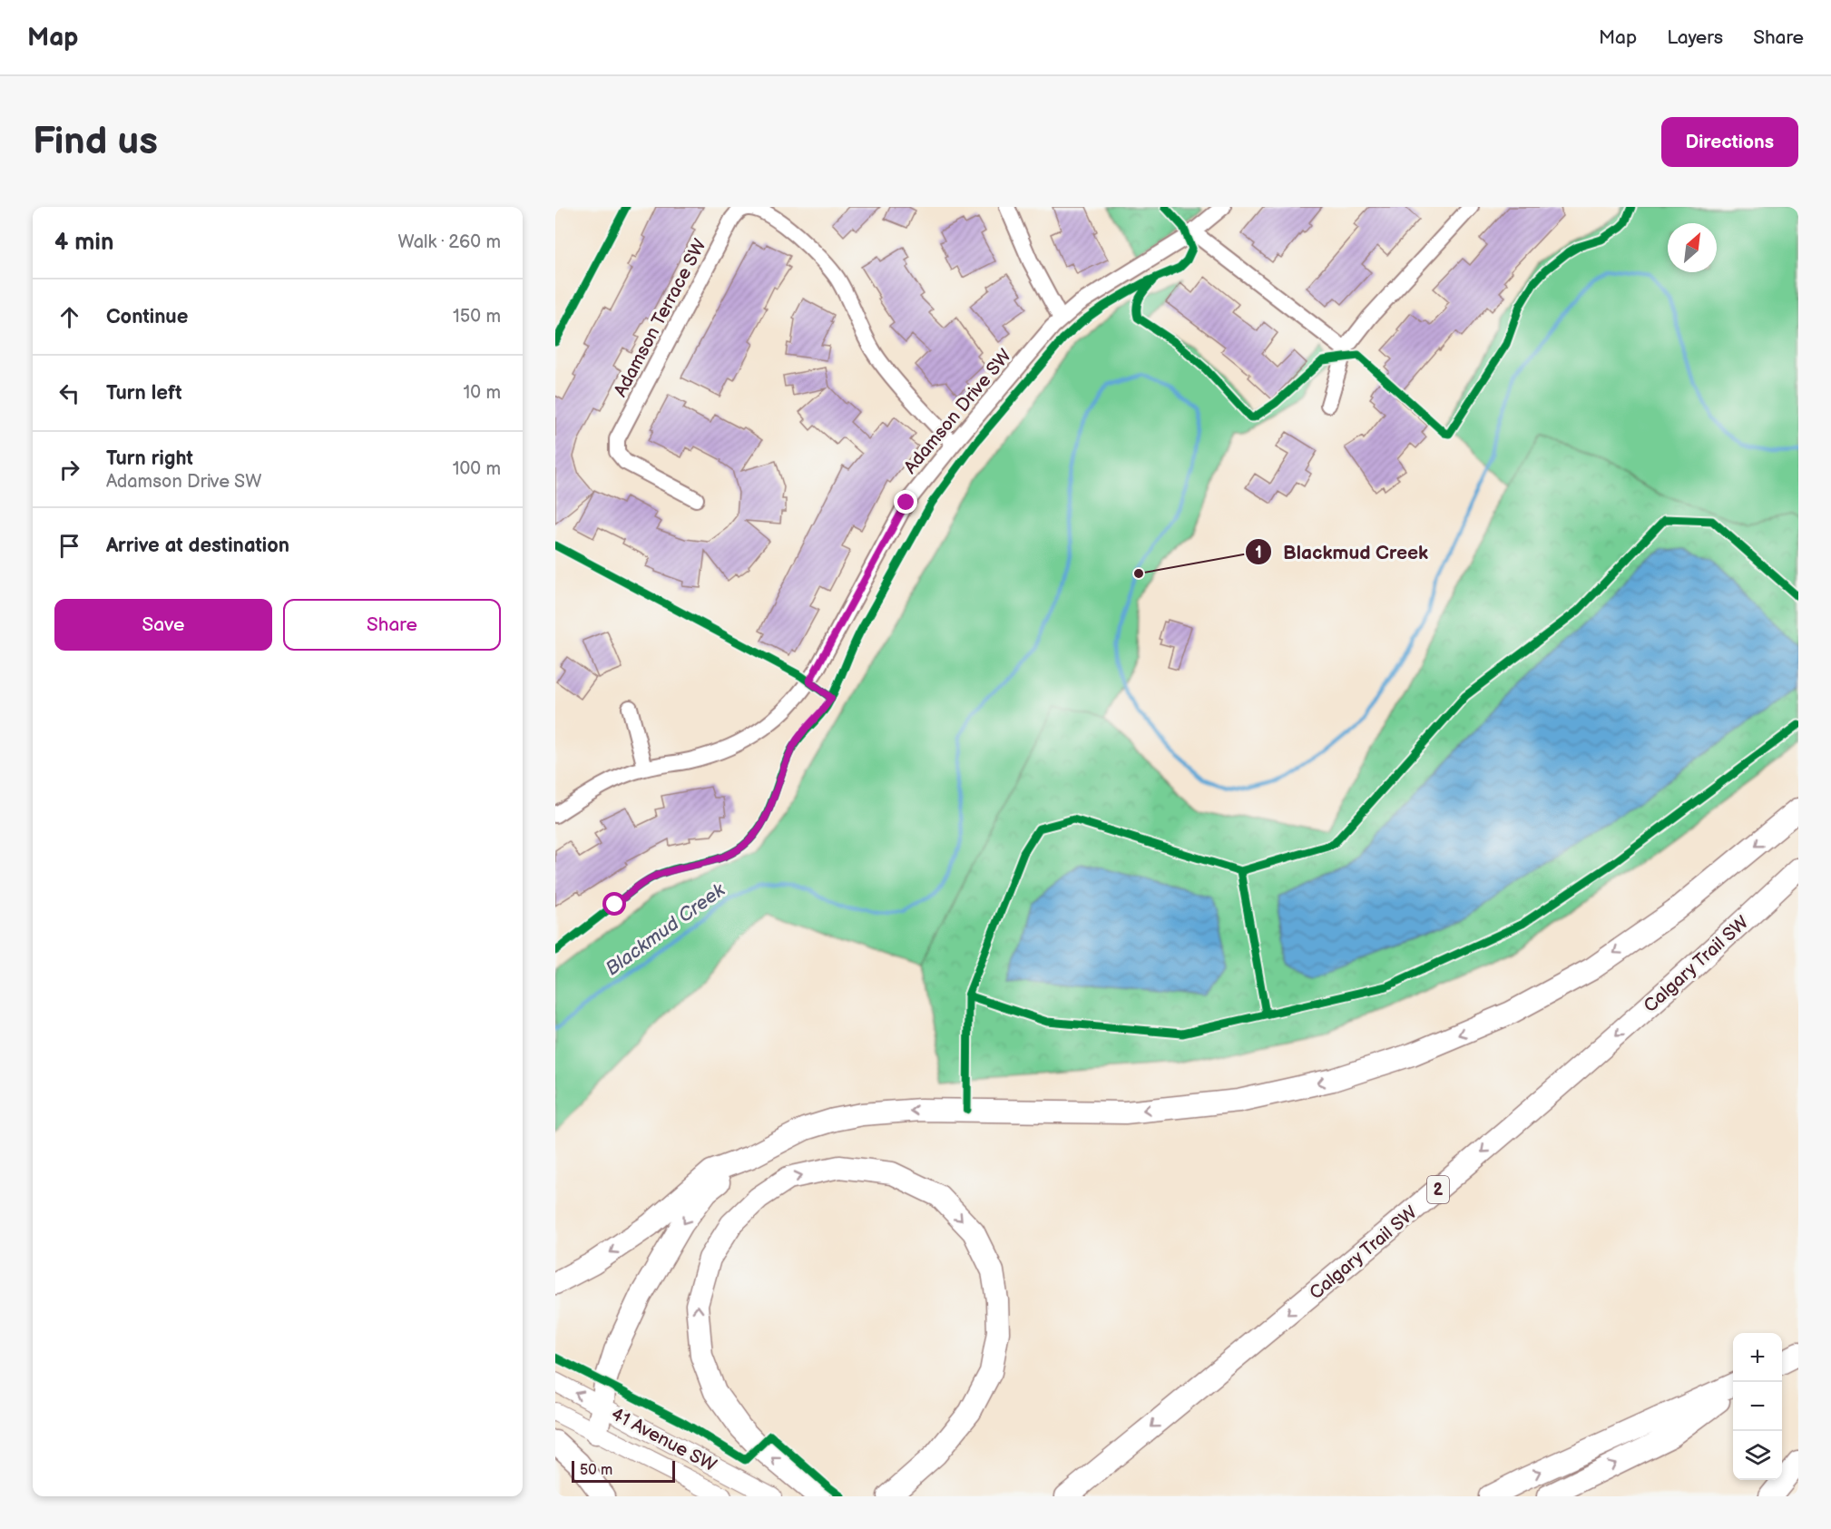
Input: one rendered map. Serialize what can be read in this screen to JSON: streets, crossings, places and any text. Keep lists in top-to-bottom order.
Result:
{
  "streets": {
    "highway": ["Calgary Trail SW", "2"],
    "main road": ["41 Avenue SW"],
    "street": ["Adamson Terrace SW", "Adamson Drive SW"]
  },
  "crossings": [
    ["Adamson Terrace SW", "Adamson Drive SW"]
  ],
  "one_way": ["Calgary Trail SW"],
  "water": ["Blackmud Creek"],
  "places": ["Blackmud Creek"],
  "scale_bar": "50 m",
  "north": "top right",
  "page": {
    "header": "Map",
    "nav": ["Map", "Layers", "Share"],
    "buttons": [
      "Directions",
      ["Save", "Share"]
    ],
    "title": "Find us",
    "heading": ["4 min", "Walk · 260 m"],
    "list": [
      ["Continue", "150 m"],
      ["Turn left", "10 m"],
      ["Turn right", "Adamson Drive SW", "100 m"],
      "Arrive at destination"
    ],
    "map_buttons": ["+", "−"],
    "scale": "50 m"
  }
}
